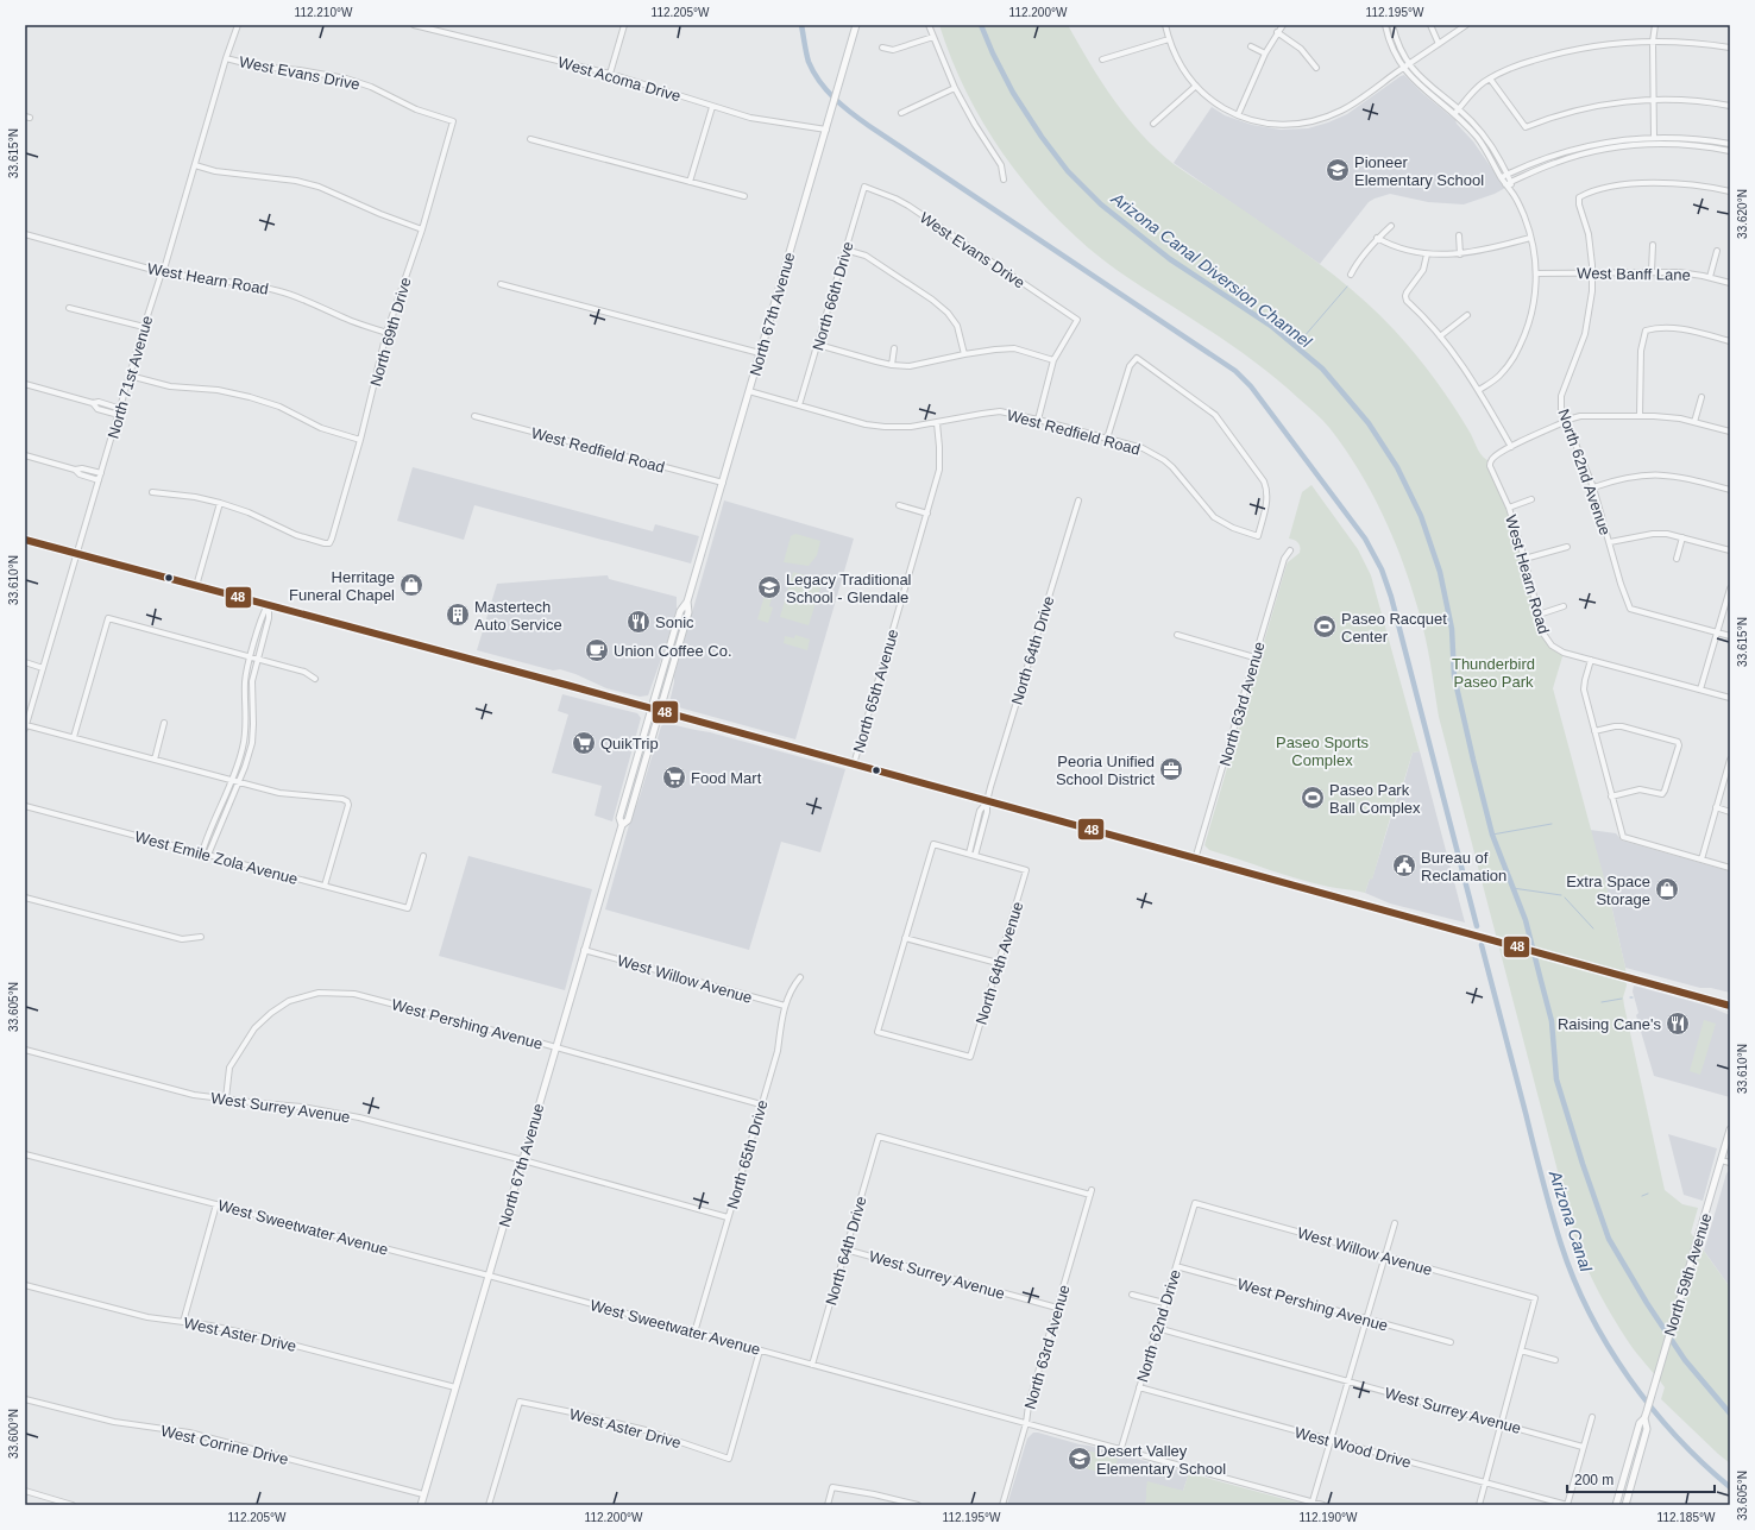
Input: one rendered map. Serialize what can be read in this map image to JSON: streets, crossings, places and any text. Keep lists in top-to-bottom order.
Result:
{
  "streets": {
    "main road": ["North 67th Avenue", "North 59th Avenue"],
    "street": [
      "West Evans Drive",
      "West Acoma Drive",
      "West Banff Lane",
      "West Hearn Road",
      "North 66th Drive",
      "North 69th Drive",
      "North 71st Avenue",
      "West Redfield Road",
      "North 62nd Avenue",
      "North 64th Drive",
      "North 65th Avenue",
      "North 63rd Avenue",
      "West Emile Zola Avenue",
      "North 64th Avenue",
      "West Willow Avenue",
      "West Pershing Avenue",
      "West Surrey Avenue",
      "North 65th Drive",
      "West Sweetwater Avenue",
      "North 62nd Drive",
      "West Aster Drive",
      "West Corrine Drive",
      "West Wood Drive"
    ]
  },
  "crossings": [
    ["West Evans Drive", "North 66th Drive"],
    ["West Evans Drive", "North 69th Drive"],
    ["West Evans Drive", "North 71st Avenue"],
    ["West Acoma Drive", "North 67th Avenue"],
    ["West Banff Lane", "North 62nd Avenue"],
    ["West Hearn Road", "North 69th Drive"],
    ["West Hearn Road", "North 71st Avenue"],
    ["North 66th Drive", "West Redfield Road"],
    ["North 67th Avenue", "West Redfield Road"],
    ["North 67th Avenue", "West Willow Avenue"],
    ["North 67th Avenue", "West Pershing Avenue"],
    ["North 67th Avenue", "West Surrey Avenue"],
    ["North 67th Avenue", "West Sweetwater Avenue"],
    ["North 67th Avenue", "West Aster Drive"],
    ["North 67th Avenue", "West Corrine Drive"],
    ["West Redfield Road", "North 65th Avenue"],
    ["North 64th Drive", "North 63rd Avenue"],
    ["North 64th Drive", "North 64th Avenue"],
    ["North 64th Drive", "West Surrey Avenue"],
    ["North 64th Drive", "West Sweetwater Avenue"],
    ["North 63rd Avenue", "West Surrey Avenue"],
    ["North 63rd Avenue", "West Sweetwater Avenue"],
    ["West Willow Avenue", "North 65th Drive"],
    ["West Willow Avenue", "North 62nd Drive"],
    ["West Pershing Avenue", "West Surrey Avenue"],
    ["West Pershing Avenue", "North 65th Drive"],
    ["West Pershing Avenue", "North 62nd Drive"],
    ["West Surrey Avenue", "North 65th Drive"],
    ["West Surrey Avenue", "North 62nd Drive"],
    ["North 65th Drive", "West Sweetwater Avenue"],
    ["West Sweetwater Avenue", "North 62nd Drive"],
    ["West Sweetwater Avenue", "West Aster Drive"],
    ["North 62nd Drive", "West Wood Drive"]
  ],
  "water": ["Arizona Canal Diversion Channel", "Arizona Canal"],
  "parks": ["Thunderbird Paseo Park", "Paseo Sports Complex"],
  "places": {
    "school or university": ["Pioneer Elementary School", "Legacy Traditional School - Glendale", "Desert Valley Elementary School"],
    "shop": ["Herritage Funeral Chapel", "Extra Space Storage"],
    "building": ["Mastertech Auto Service"],
    "restaurant": ["Sonic", "Raising Cane's"],
    "sports": ["Paseo Racquet Center", "Paseo Park Ball Complex"],
    "cafe": ["Union Coffee Co."],
    "supermarket": ["QuikTrip", "Food Mart"],
    "office": ["Peoria Unified School District"],
    "public building": ["Bureau of Reclamation"]
  },
  "lines": ["transit line 48"],
  "scale_bar": "200 m",
  "coordinates": [
    "112.210°W",
    "112.205°W",
    "112.200°W",
    "112.195°W",
    "33.615°N",
    "33.620°N",
    "33.610°N",
    "33.605°N",
    "33.600°N",
    "112.190°W",
    "112.185°W"
  ]
}
